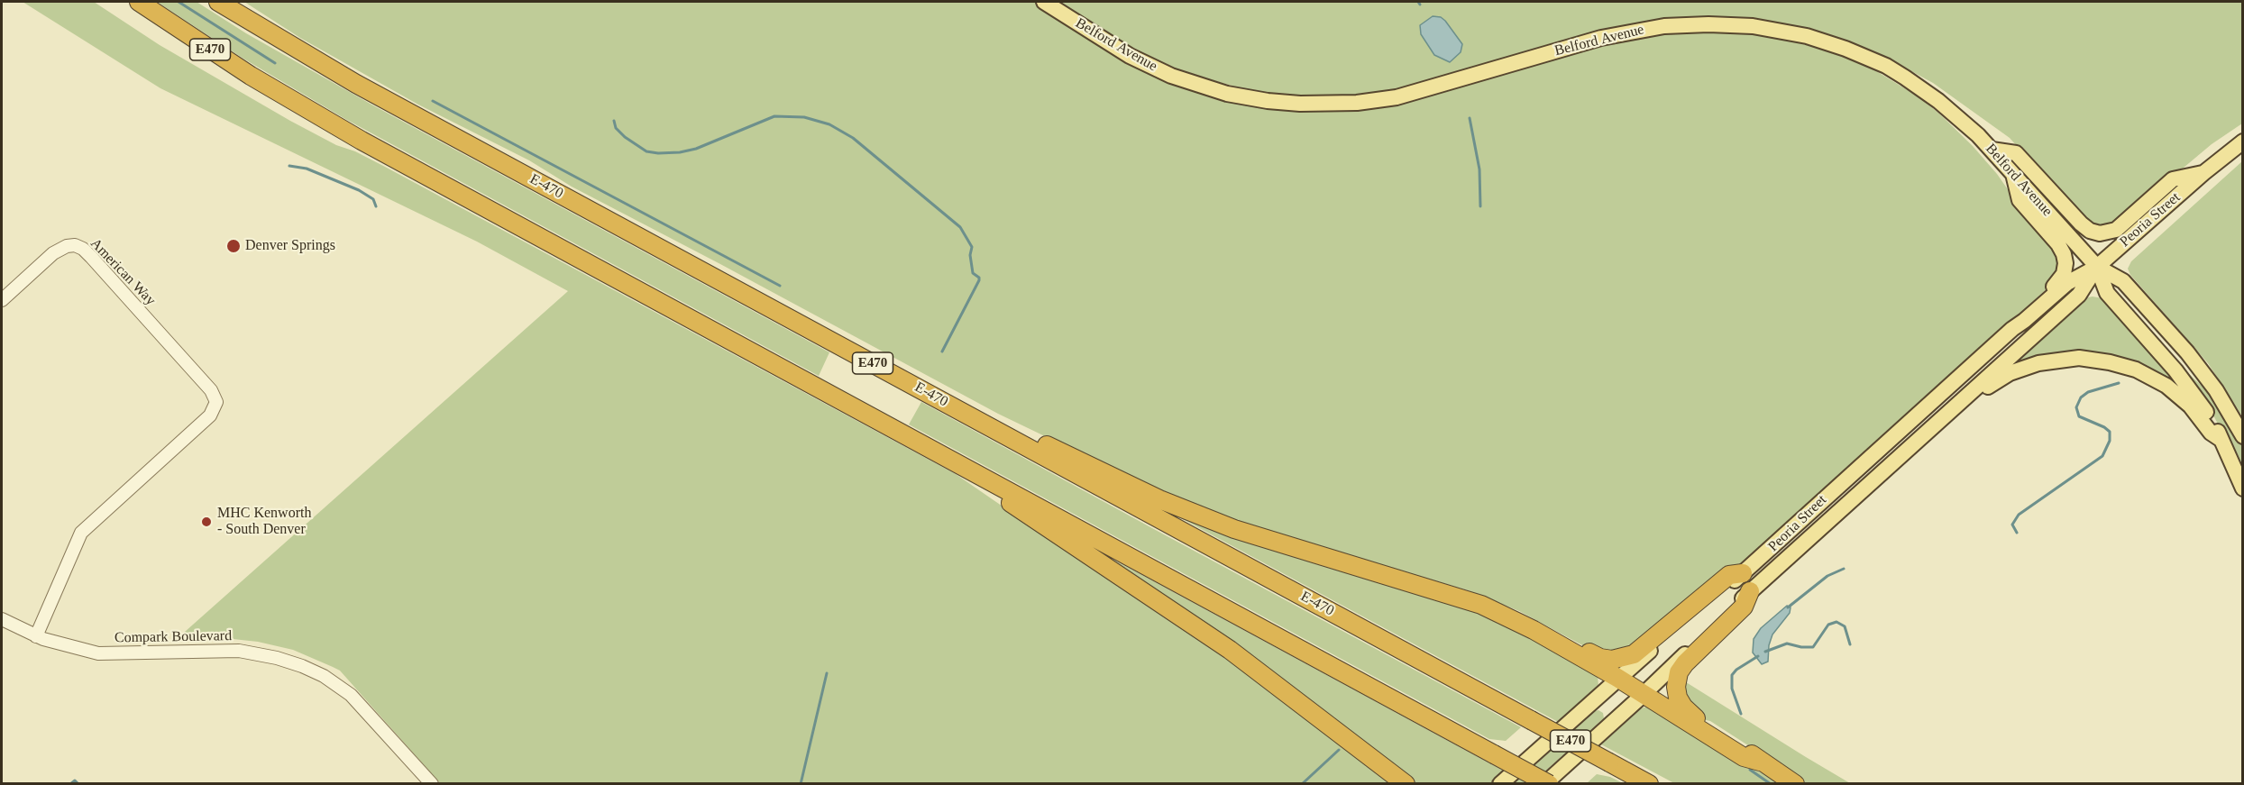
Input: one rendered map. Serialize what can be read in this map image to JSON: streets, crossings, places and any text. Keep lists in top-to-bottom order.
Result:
{
  "streets": {
    "highway": ["E470", "E-470"],
    "main road": ["Belford Avenue", "Peoria Street"],
    "street": ["American Way", "Compark Boulevard"]
  },
  "crossings": [
    ["Belford Avenue", "Peoria Street"],
    ["American Way", "Compark Boulevard"]
  ],
  "places": ["Denver Springs", "MHC Kenworth - South Denver"]
}
